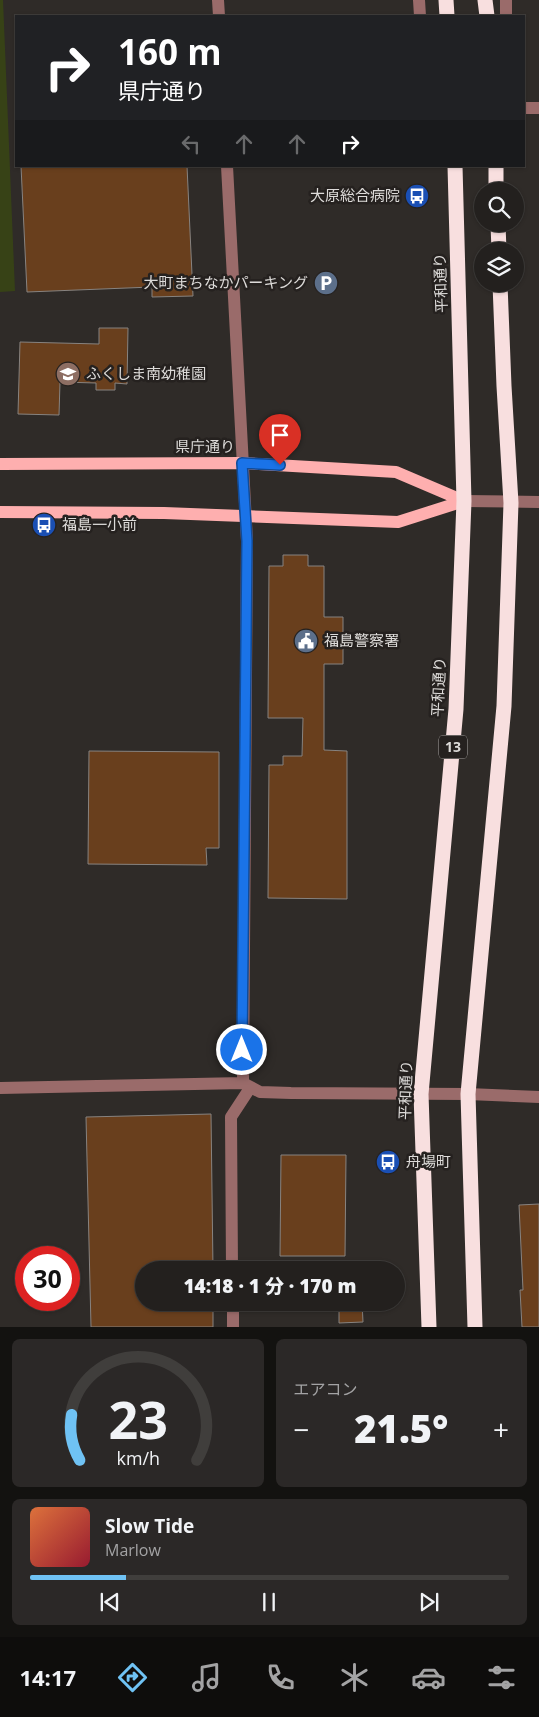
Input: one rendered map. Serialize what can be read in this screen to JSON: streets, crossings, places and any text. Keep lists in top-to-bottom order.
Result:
{
  "streets": {
    "highway": ["平和通り", "13"],
    "main road": ["県庁通り"]
  },
  "crossings": [
    ["平和通り", "県庁通り"]
  ],
  "places": {
    "bus stop": ["大原総合病院", "福島一小前", "舟場町"],
    "parking": ["大町まちなかパーキング"],
    "school or university": ["ふくしま南幼稚園"],
    "public building": ["福島警察署"]
  },
  "page": {
    "turn": ["160 m", "県庁通り"],
    "limit": "30",
    "trip": "14:18 · 1 分 · 170 m",
    "tile": "エアコン",
    "heat": ["−", "21.5°", "+"],
    "song": ["Slow Tide", "Marlow"],
    "tabs": "14:17",
    "gauge": ["23", "km/h"]
  }
}
